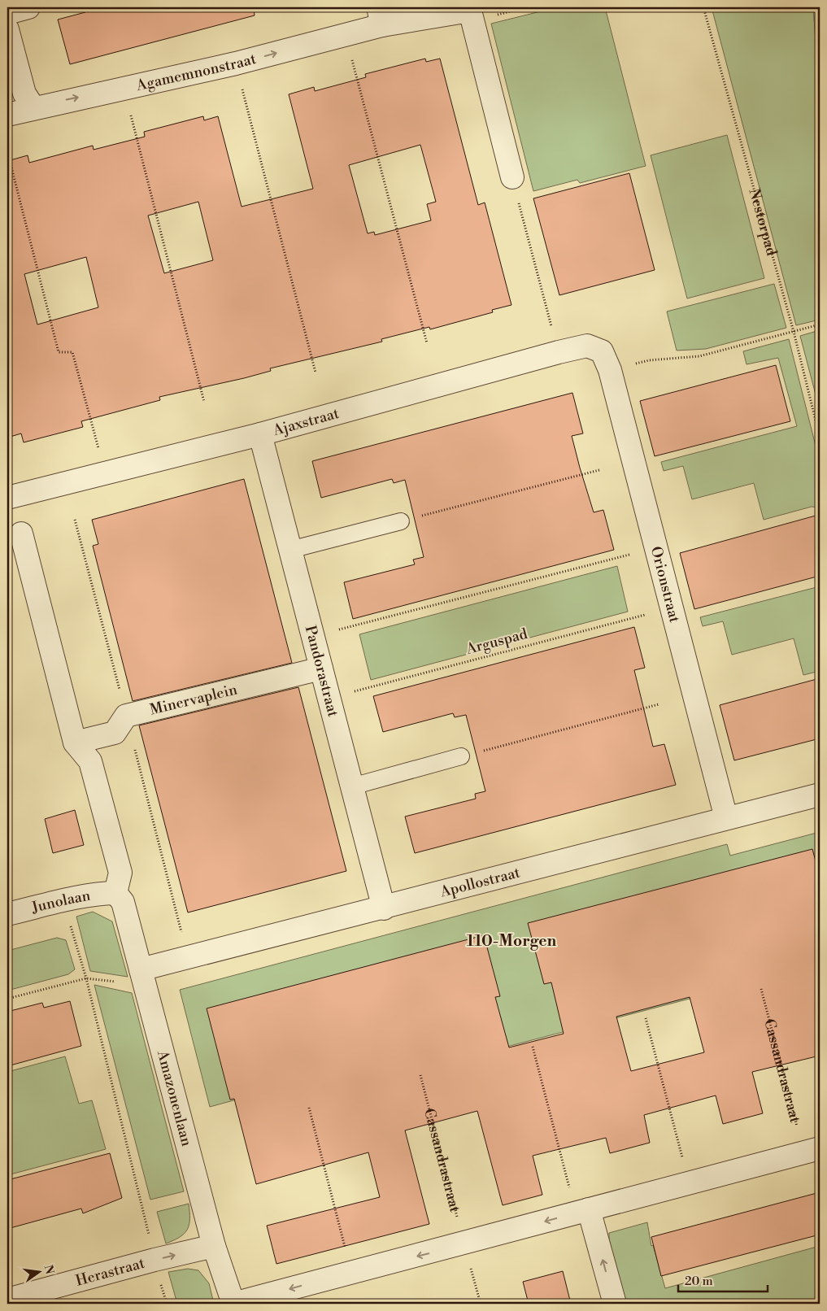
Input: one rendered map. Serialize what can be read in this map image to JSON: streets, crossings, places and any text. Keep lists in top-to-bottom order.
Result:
{
  "streets": {
    "street": [
      "Agamemnonstraat",
      "Ajaxstraat",
      "Orionstraat",
      "Pandorastraat",
      "Minervaplein",
      "Apollostraat",
      "Junolaan",
      "Amazonenlaan",
      "Herastraat"
    ],
    "path": ["Nestorpad", "Arguspad", "Cassandrastraat"]
  },
  "crossings": [
    ["Ajaxstraat", "Orionstraat"],
    ["Ajaxstraat", "Pandorastraat"],
    ["Orionstraat", "Arguspad"],
    ["Orionstraat", "Apollostraat"],
    ["Arguspad", "Pandorastraat"],
    ["Pandorastraat", "Minervaplein"],
    ["Pandorastraat", "Apollostraat"],
    ["Apollostraat", "Amazonenlaan"],
    ["Junolaan", "Amazonenlaan"],
    ["Amazonenlaan", "Herastraat"]
  ],
  "one_way": ["Agamemnonstraat"],
  "districts": ["110-Morgen"],
  "scale_bar": "20 m",
  "north": "right"
}
